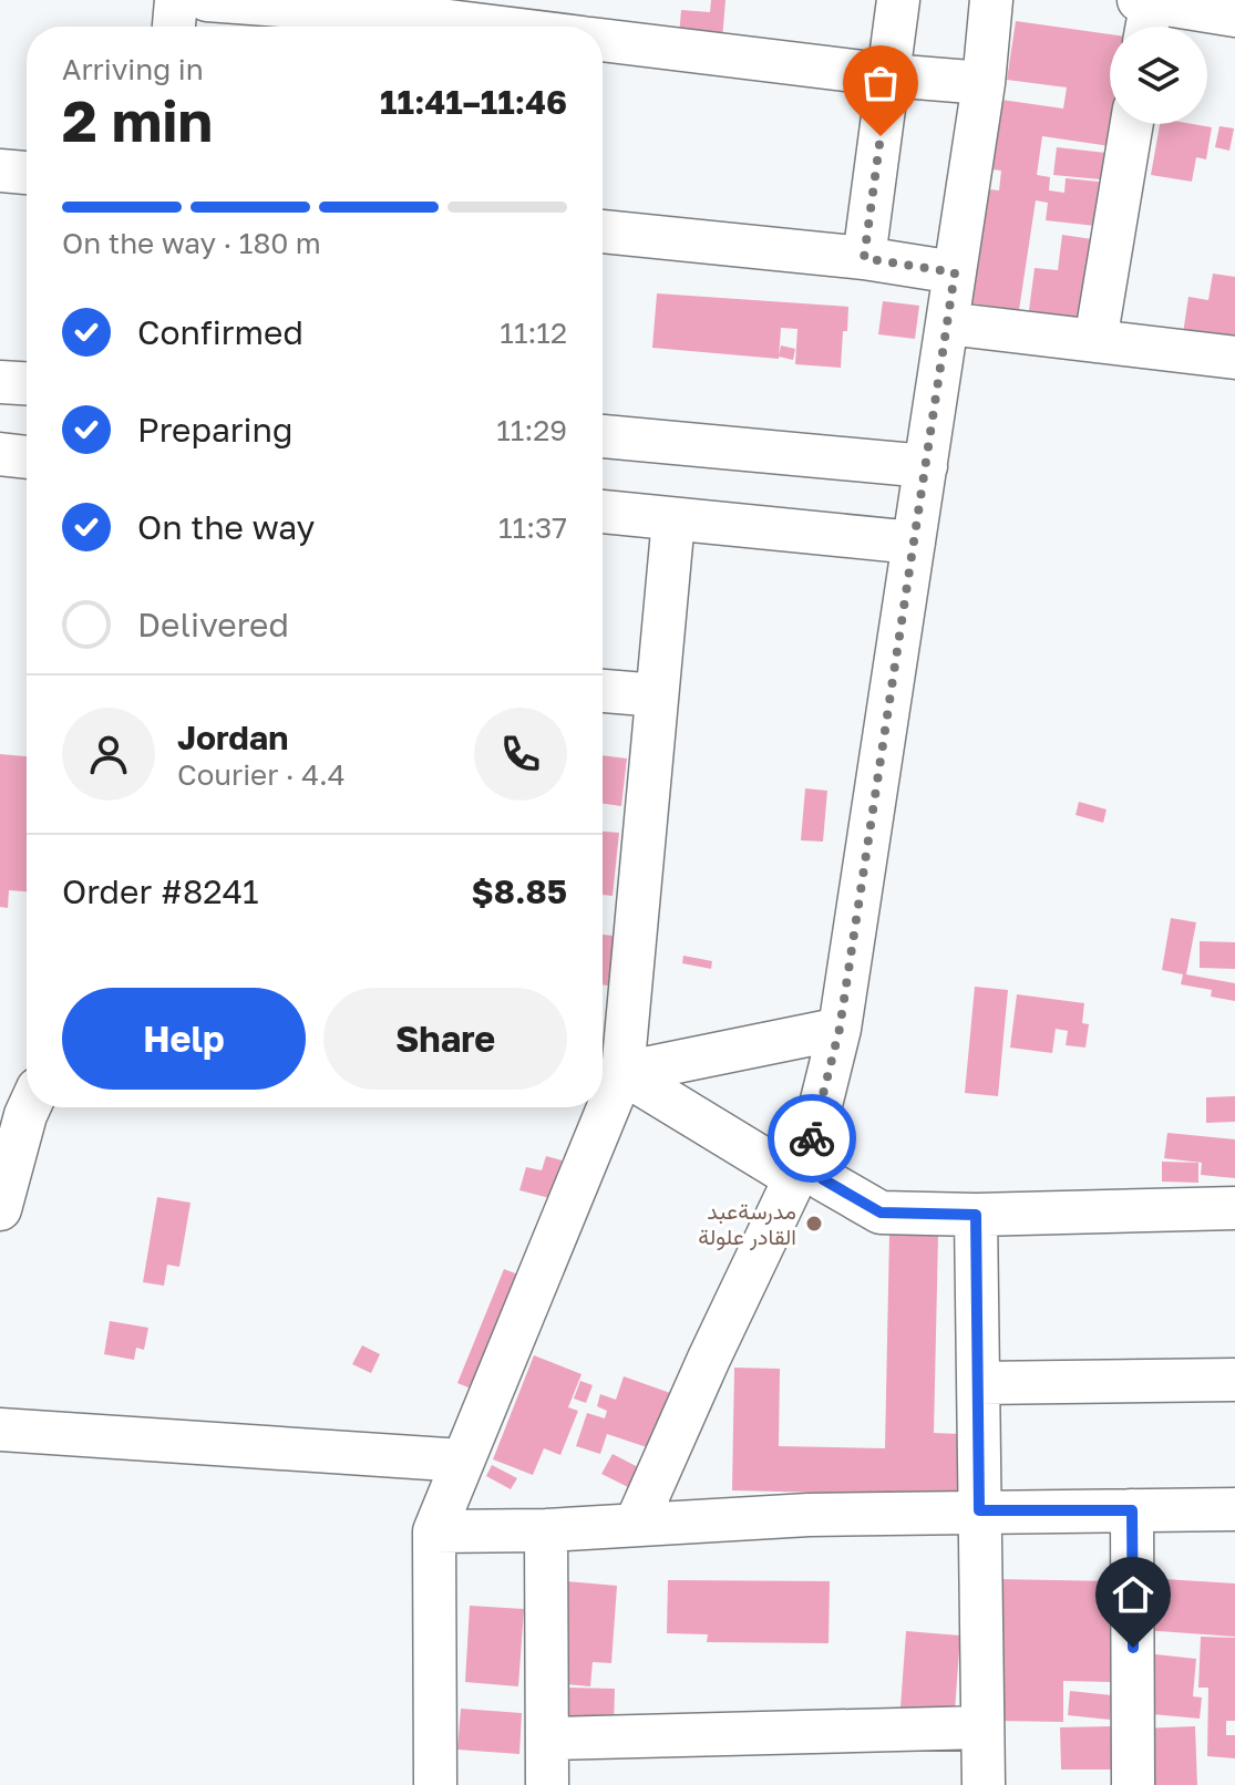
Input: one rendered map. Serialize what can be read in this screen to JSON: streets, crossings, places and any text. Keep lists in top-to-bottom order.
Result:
{
  "places": ["مدرسةعبد القادر علولة"],
  "page": {
    "heading": ["2 min", "Arriving in", "11:41–11:46"],
    "panel": [
      "Jordan",
      "Courier · 4.4",
      "Order #8241",
      "$8.85"
    ],
    "bar": "On the way · 180 m",
    "list": [
      ["Confirmed", "11:12"],
      ["Preparing", "11:29"],
      ["On the way", "11:37"],
      "Delivered"
    ],
    "buttons": ["Help", "Share"]
  }
}
